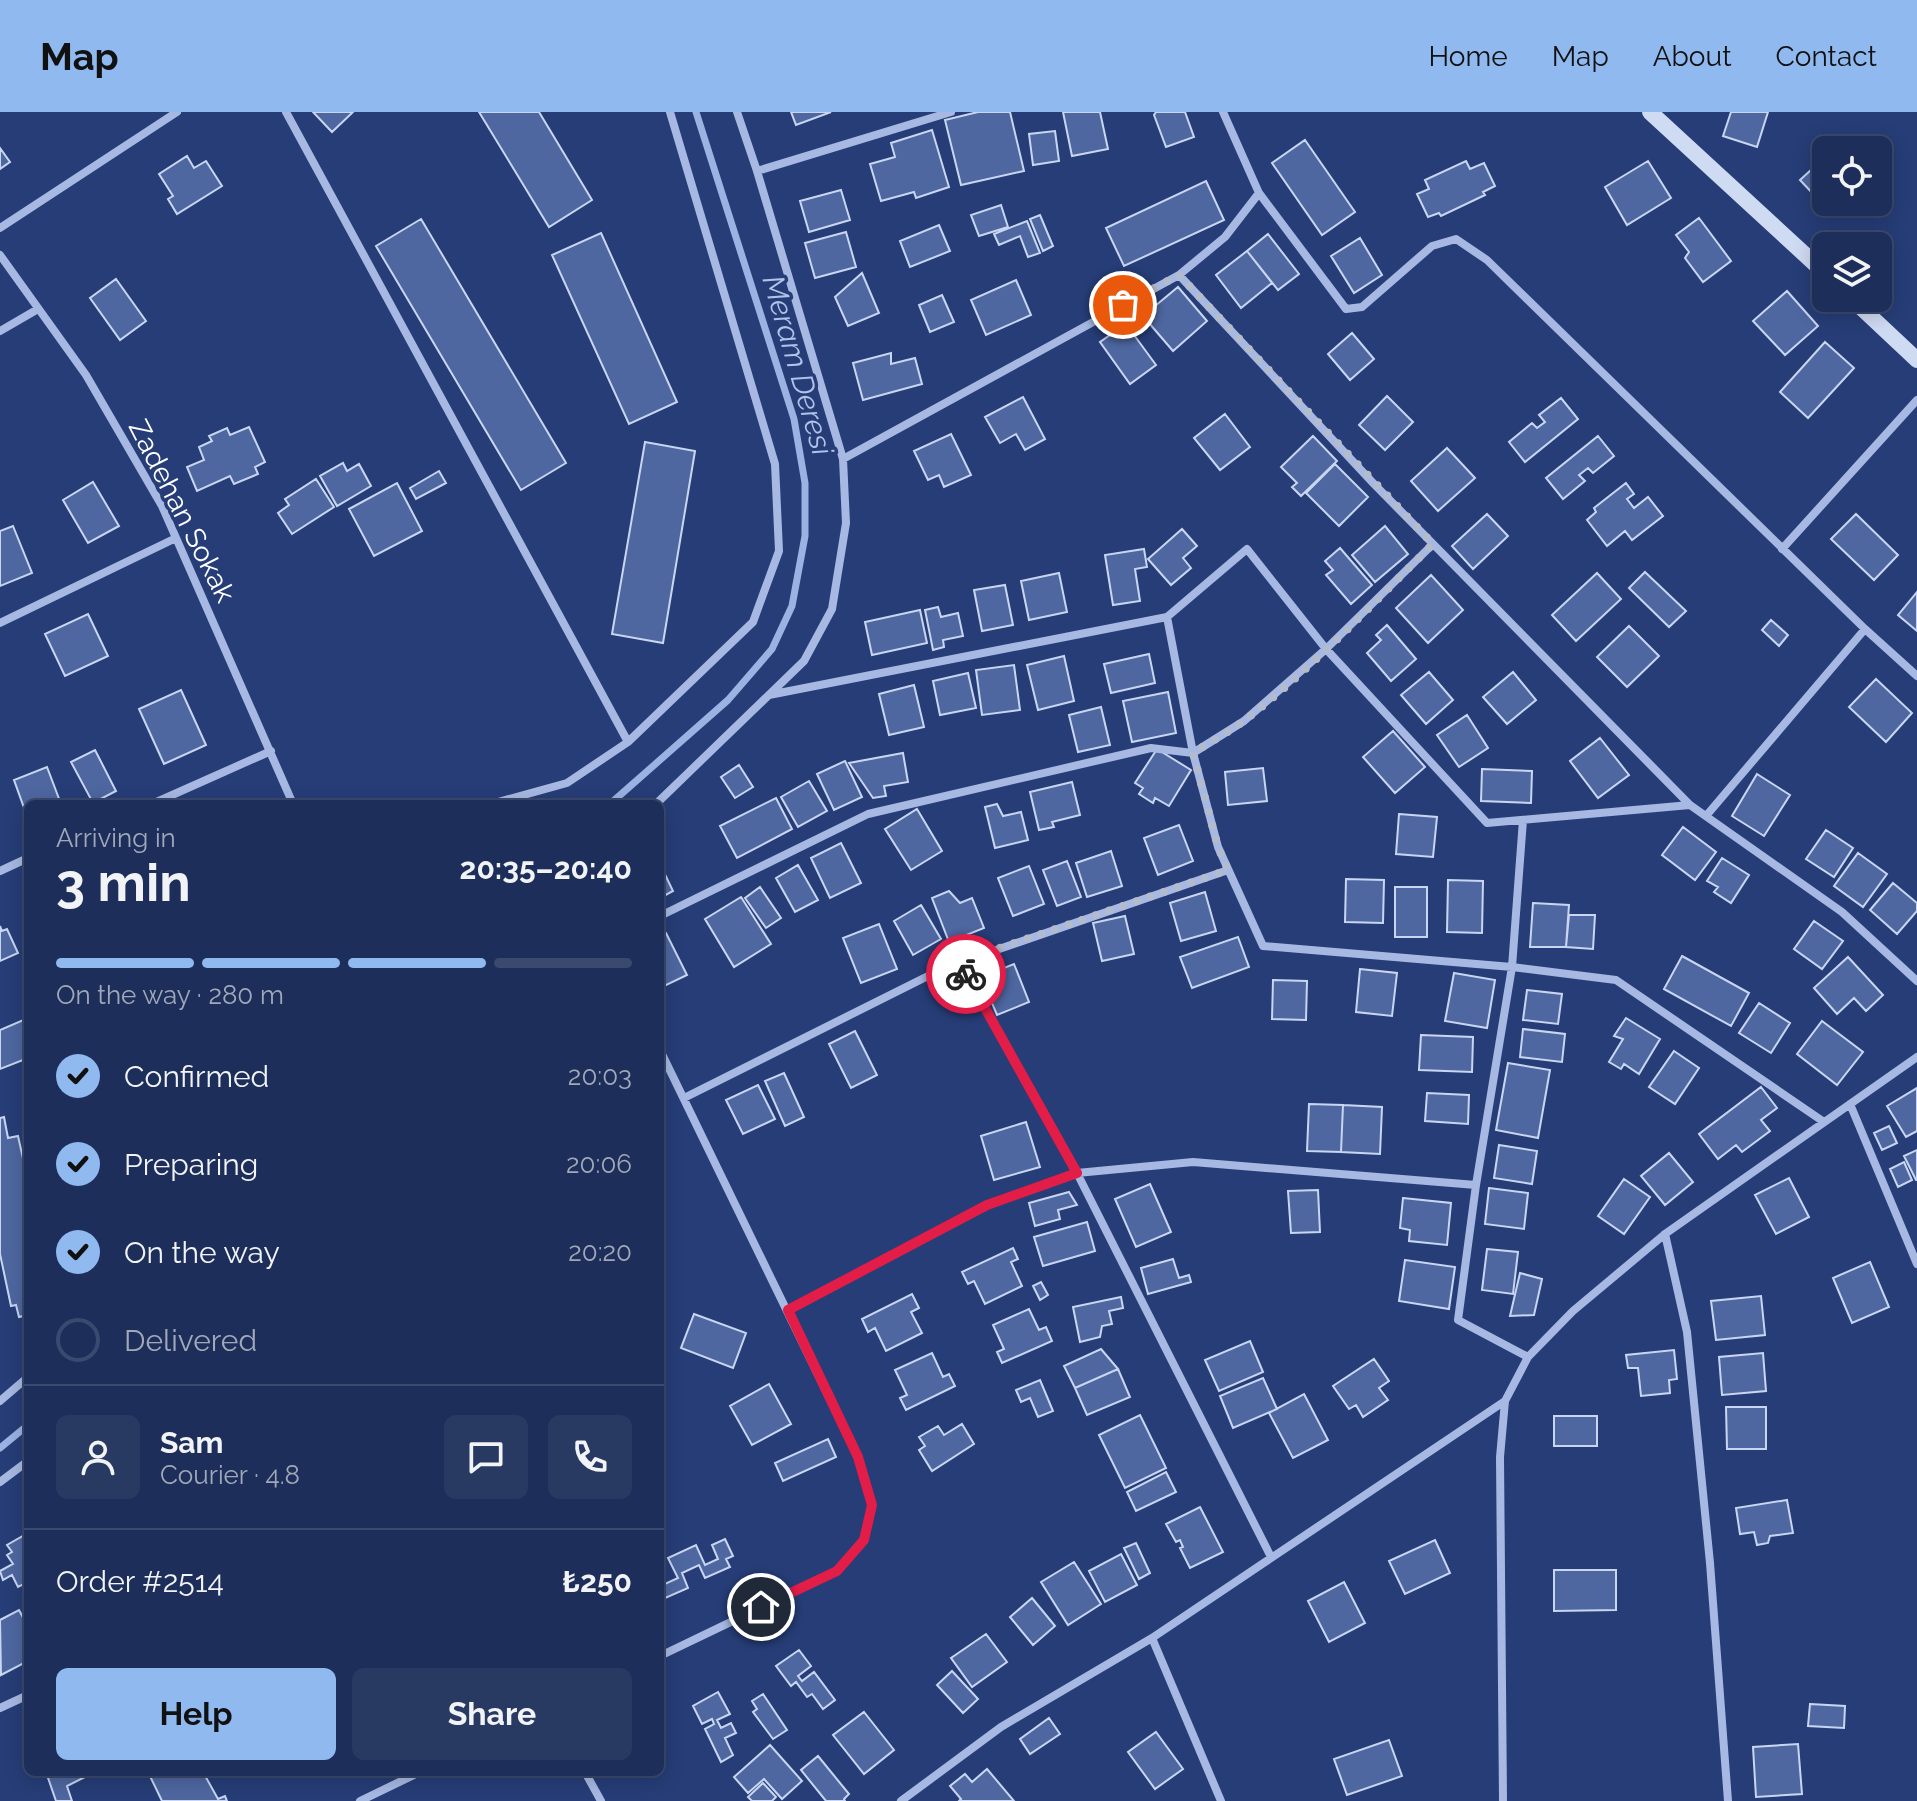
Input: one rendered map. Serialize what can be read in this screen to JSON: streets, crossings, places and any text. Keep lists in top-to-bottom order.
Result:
{
  "streets": {
    "street": ["Zadehan Sokak"]
  },
  "water": ["Meram Deresi"],
  "page": {
    "header": "Map",
    "nav": [
      "Home",
      "Map",
      "About",
      "Contact"
    ],
    "heading": ["3 min", "Arriving in", "20:35–20:40"],
    "panel": [
      "Sam",
      "Courier · 4.8",
      "Order #2514",
      "₺250"
    ],
    "bar": "On the way · 280 m",
    "list": [
      ["Confirmed", "20:03"],
      ["Preparing", "20:06"],
      ["On the way", "20:20"],
      "Delivered"
    ],
    "buttons": ["Help", "Share"]
  }
}
